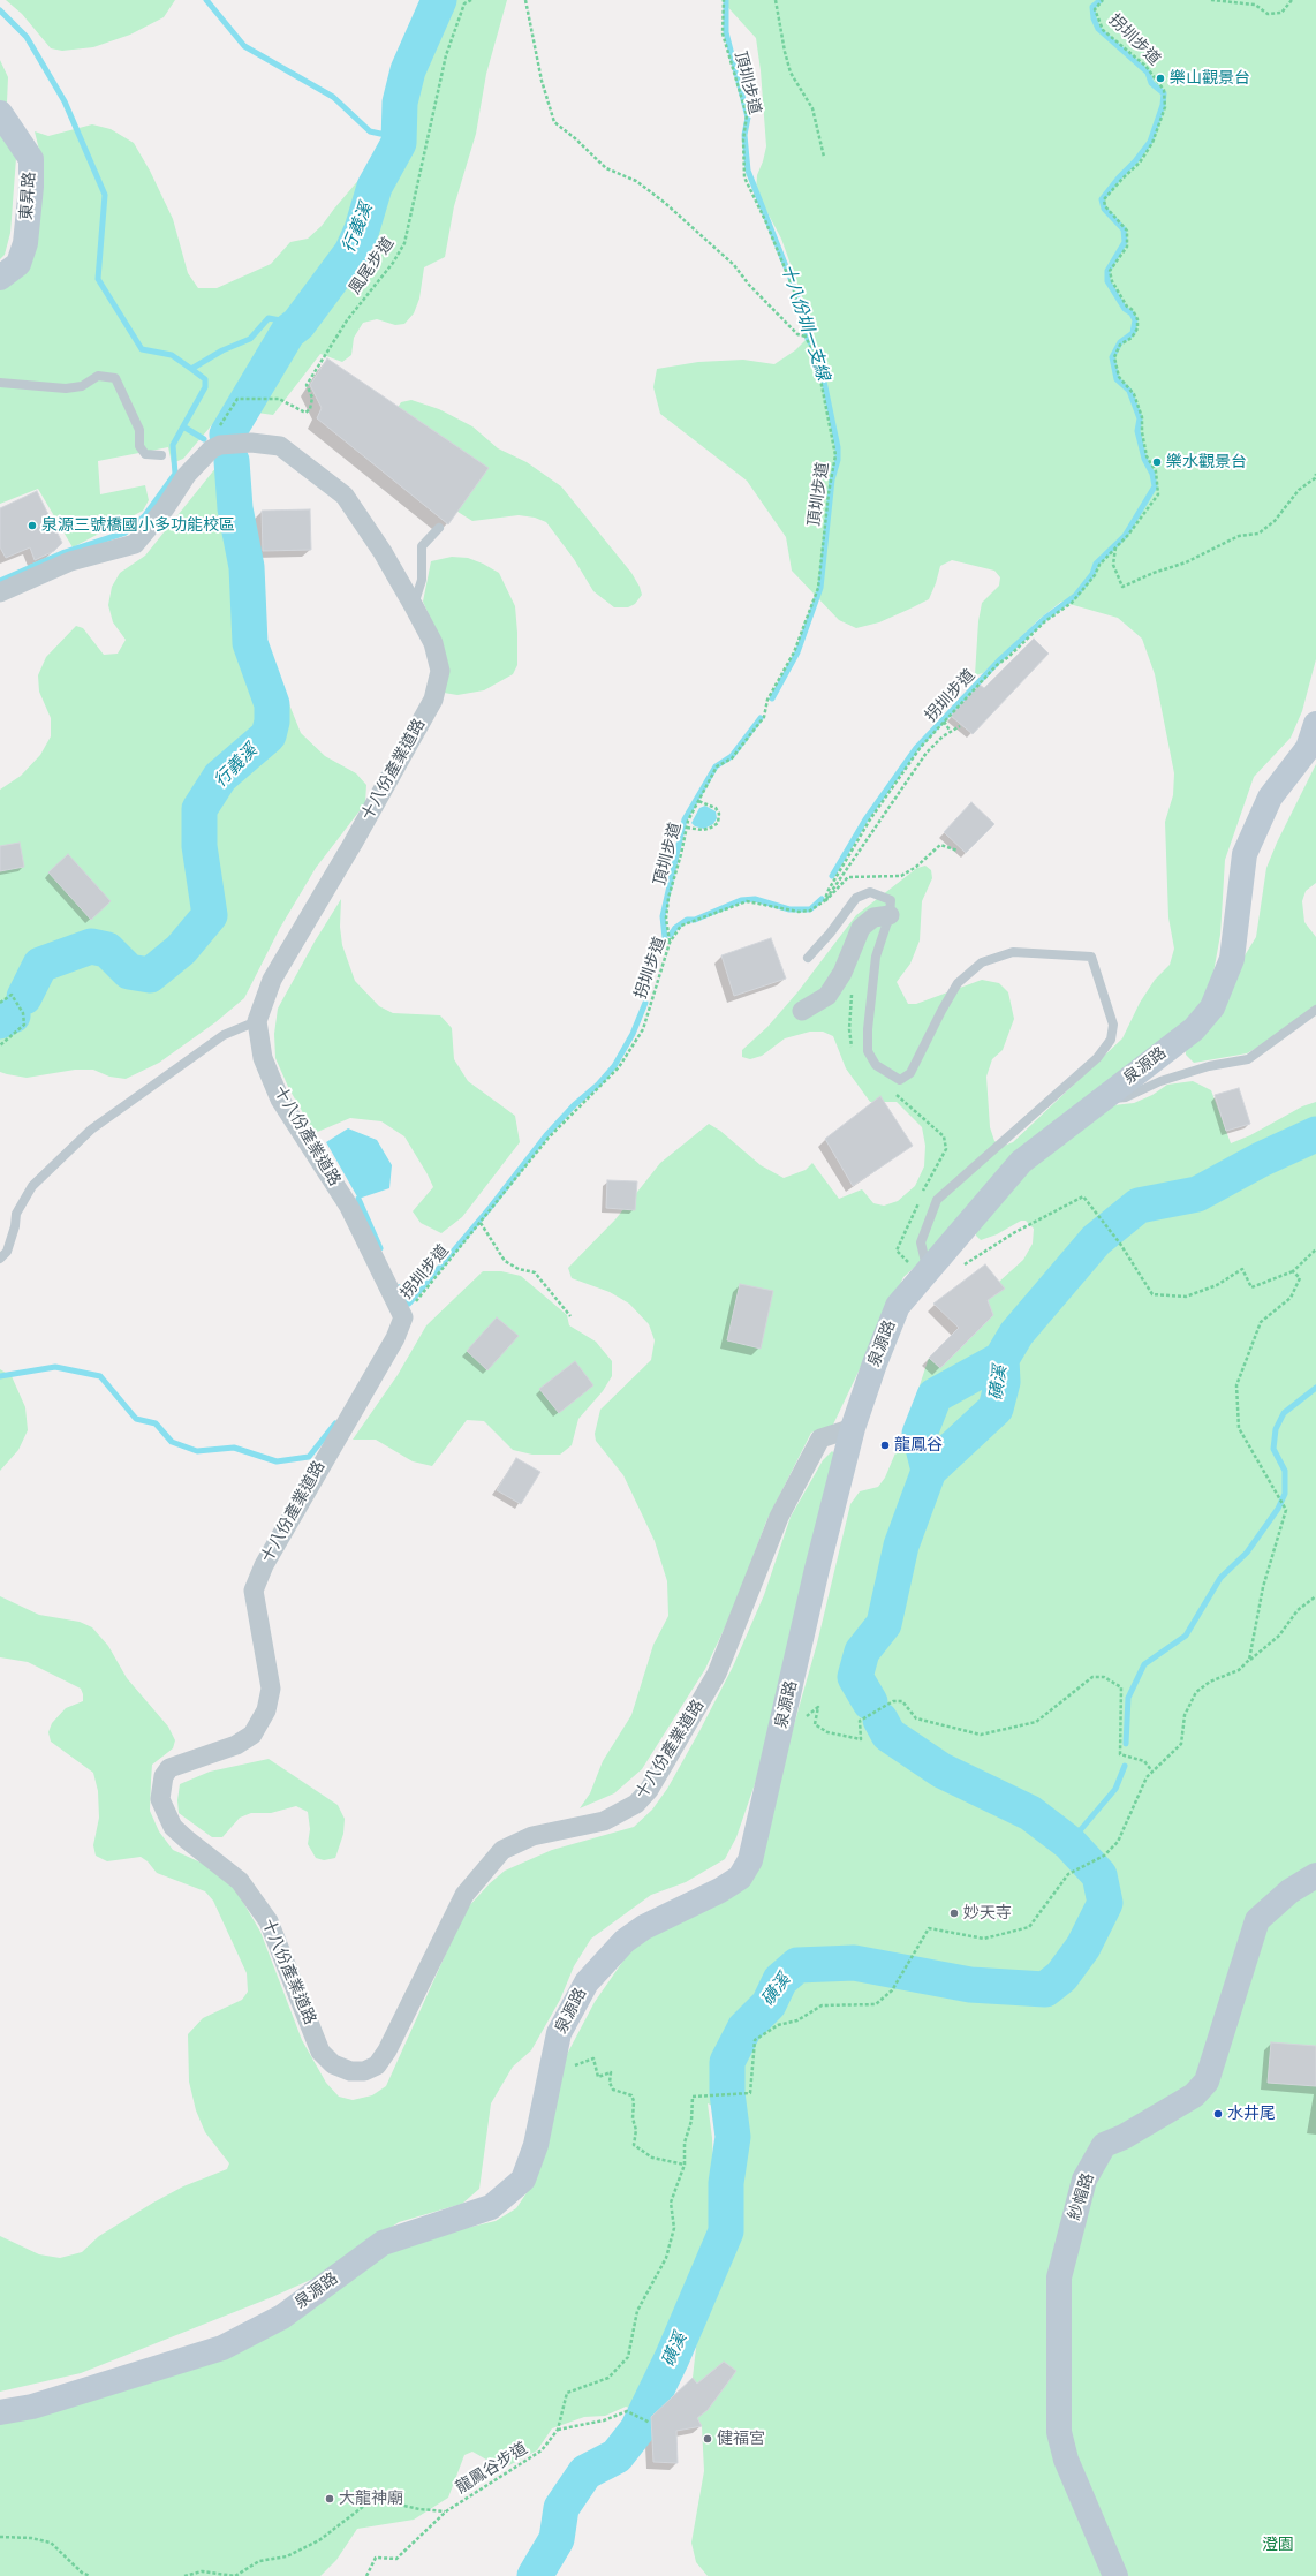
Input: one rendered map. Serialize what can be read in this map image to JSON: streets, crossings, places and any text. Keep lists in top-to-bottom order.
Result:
{
  "streets": {
    "street": [
      "東昇路",
      "十八份產業道路",
      "泉源路",
      "紗帽路"
    ],
    "path": [
      "拐圳步道",
      "頂圳步道",
      "風尾步道",
      "龍鳳谷步道"
    ]
  },
  "crossings": [
    ["拐圳步道", "頂圳步道"],
    ["拐圳步道", "十八份產業道路"],
    ["十八份產業道路", "泉源路"]
  ],
  "water": ["行義溪", "十八份圳一支線", "磺溪"],
  "parks": ["澄園"],
  "places": [
    "樂山觀景台",
    "樂水觀景台",
    "泉源三號橋國小多功能校區",
    "龍鳳谷",
    "妙天寺",
    "水井尾",
    "健福宮",
    "大龍神廟"
  ]
}
